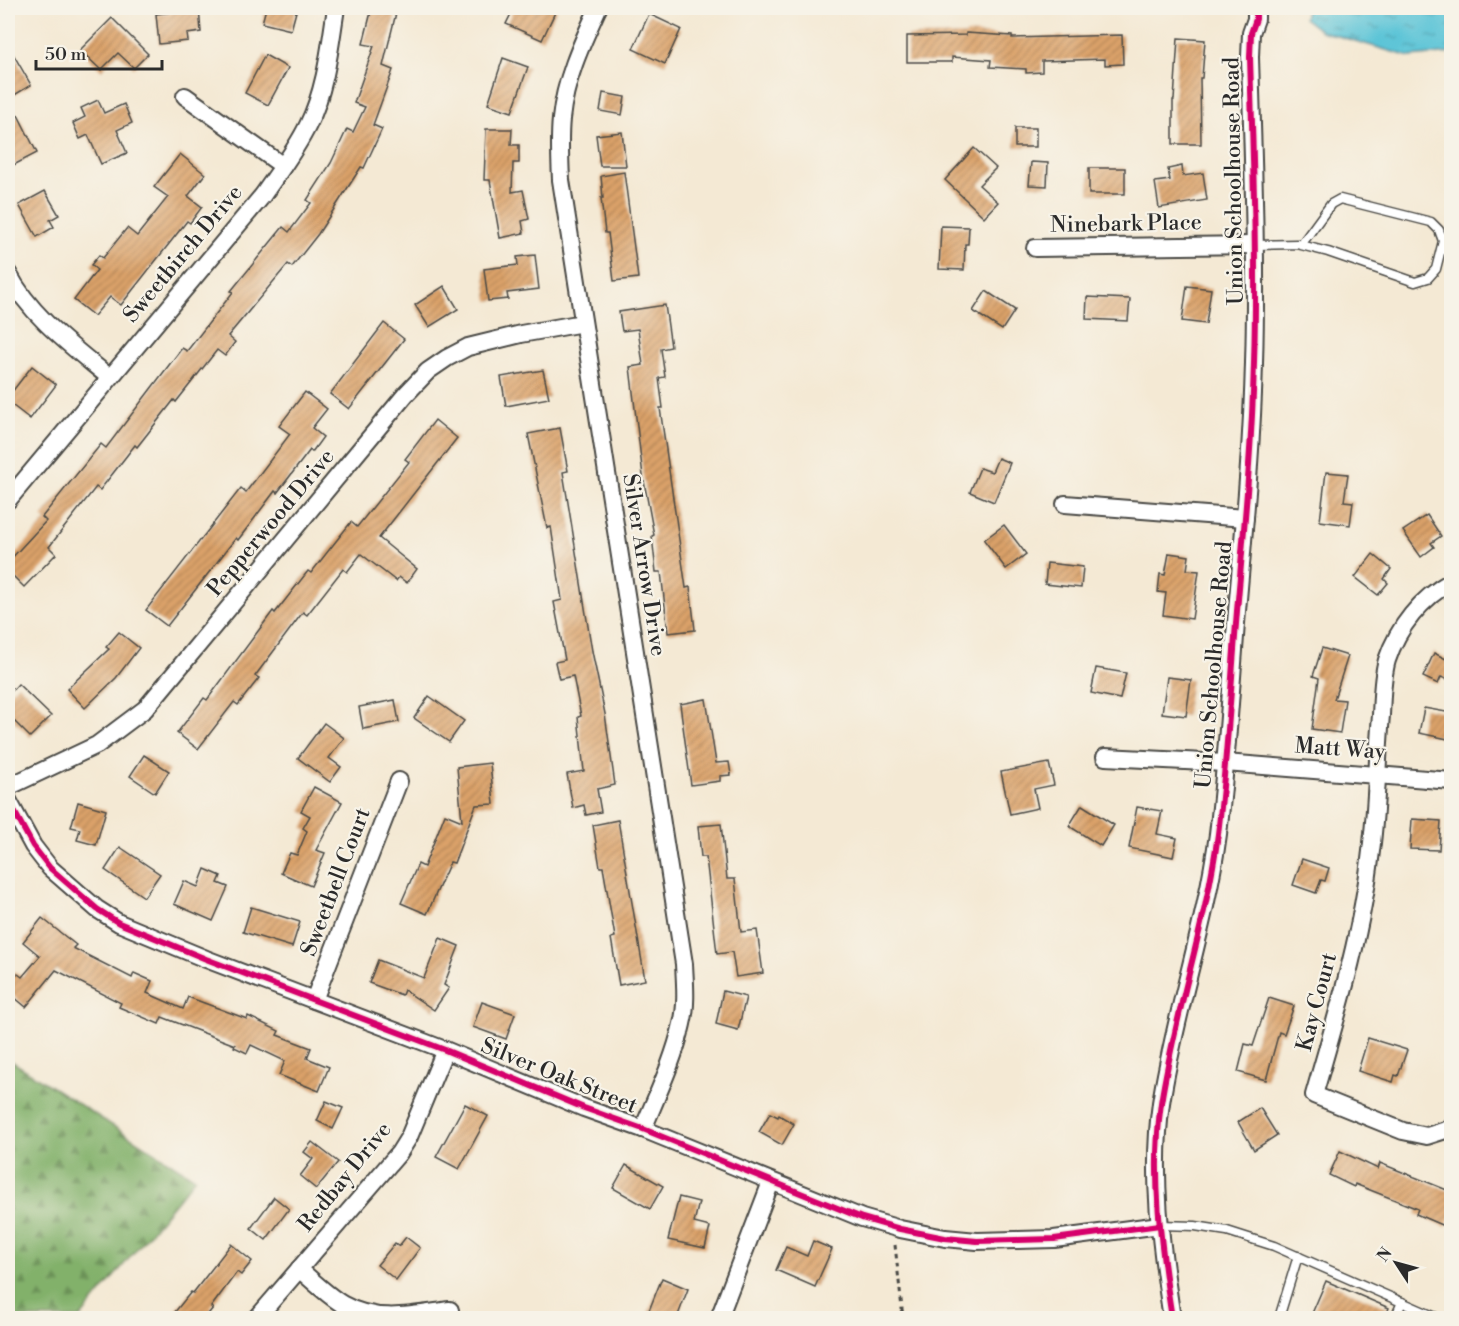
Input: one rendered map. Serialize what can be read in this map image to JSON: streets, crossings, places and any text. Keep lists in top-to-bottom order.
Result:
{
  "streets": {
    "street": [
      "Union Schoolhouse Road",
      "Ninebark Place",
      "Sweetbirch Drive",
      "Pepperwood Drive",
      "Silver Arrow Drive",
      "Matt Way",
      "Sweetbell Court",
      "Kay Court",
      "Silver Oak Street",
      "Redbay Drive"
    ]
  },
  "crossings": [
    ["Union Schoolhouse Road", "Ninebark Place"],
    ["Union Schoolhouse Road", "Matt Way"],
    ["Union Schoolhouse Road", "Silver Oak Street"],
    ["Pepperwood Drive", "Silver Arrow Drive"],
    ["Silver Arrow Drive", "Silver Oak Street"],
    ["Matt Way", "Kay Court"],
    ["Sweetbell Court", "Silver Oak Street"],
    ["Silver Oak Street", "Redbay Drive"]
  ],
  "scale_bar": "50 m",
  "north": "top left"
}
